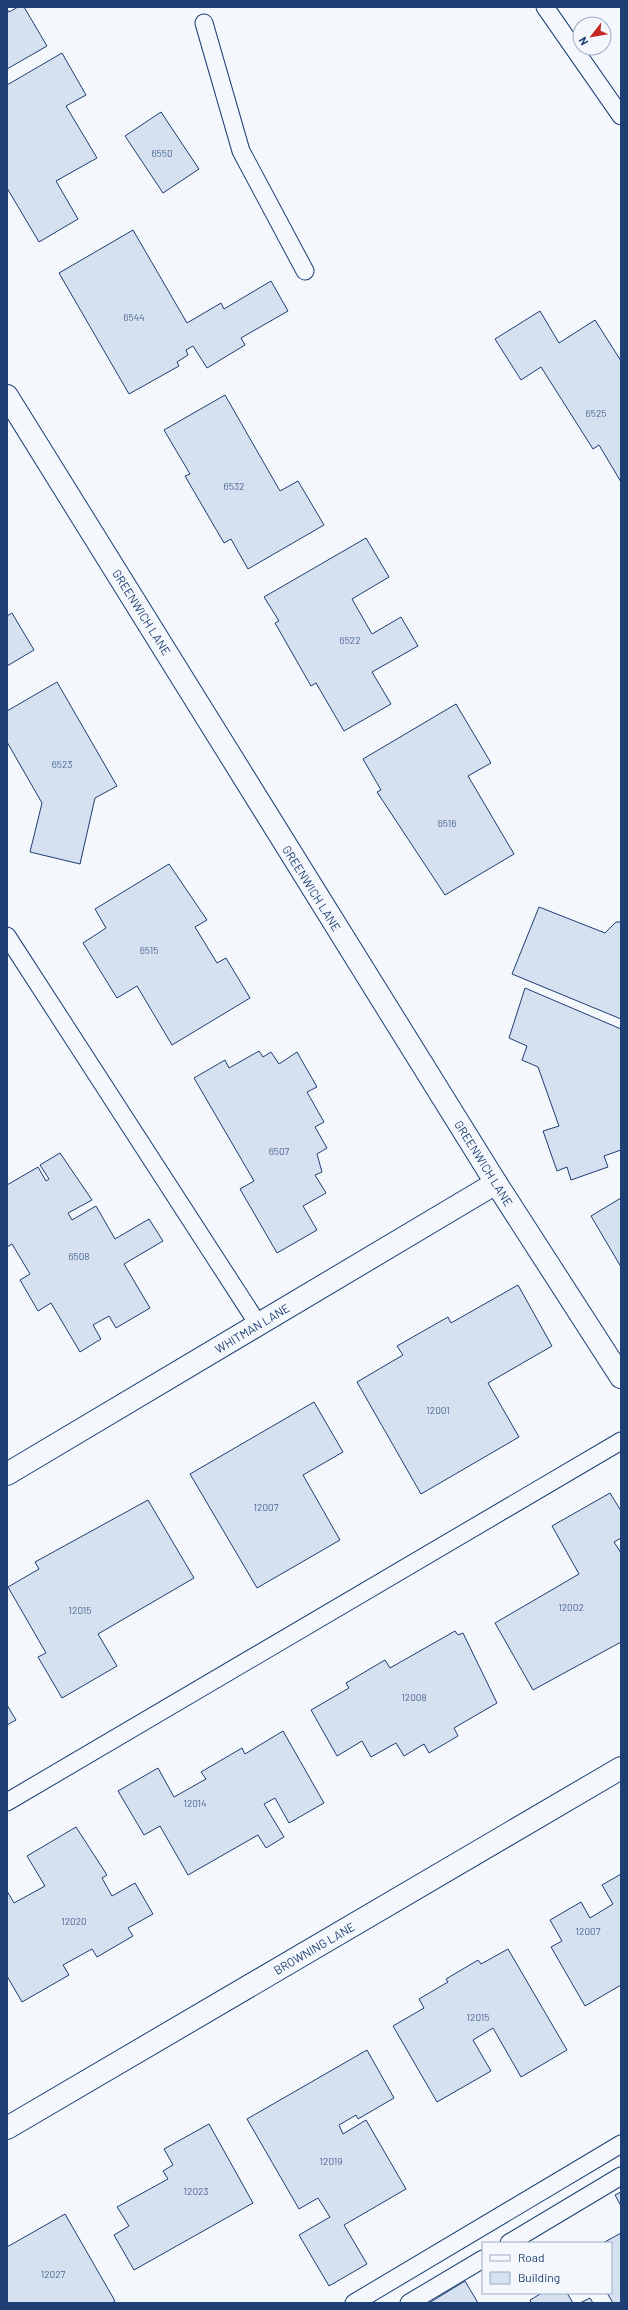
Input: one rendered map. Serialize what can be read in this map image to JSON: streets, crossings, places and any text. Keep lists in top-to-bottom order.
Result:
{
  "streets": {
    "street": ["GREENWICH LANE", "WHITMAN LANE", "BROWNING LANE"]
  },
  "crossings": [
    ["GREENWICH LANE", "WHITMAN LANE"]
  ],
  "house_numbers": [
    "6550",
    "6544",
    "6525",
    "6532",
    "6522",
    "6523",
    "6516",
    "6515",
    "6507",
    "6508",
    "12001",
    "12007",
    "12002",
    "12015",
    "12008",
    "12014",
    "12020",
    "12007",
    "12015",
    "12019",
    "12023",
    "12027"
  ],
  "legend": ["Road", "Building"],
  "north": "bottom left"
}
